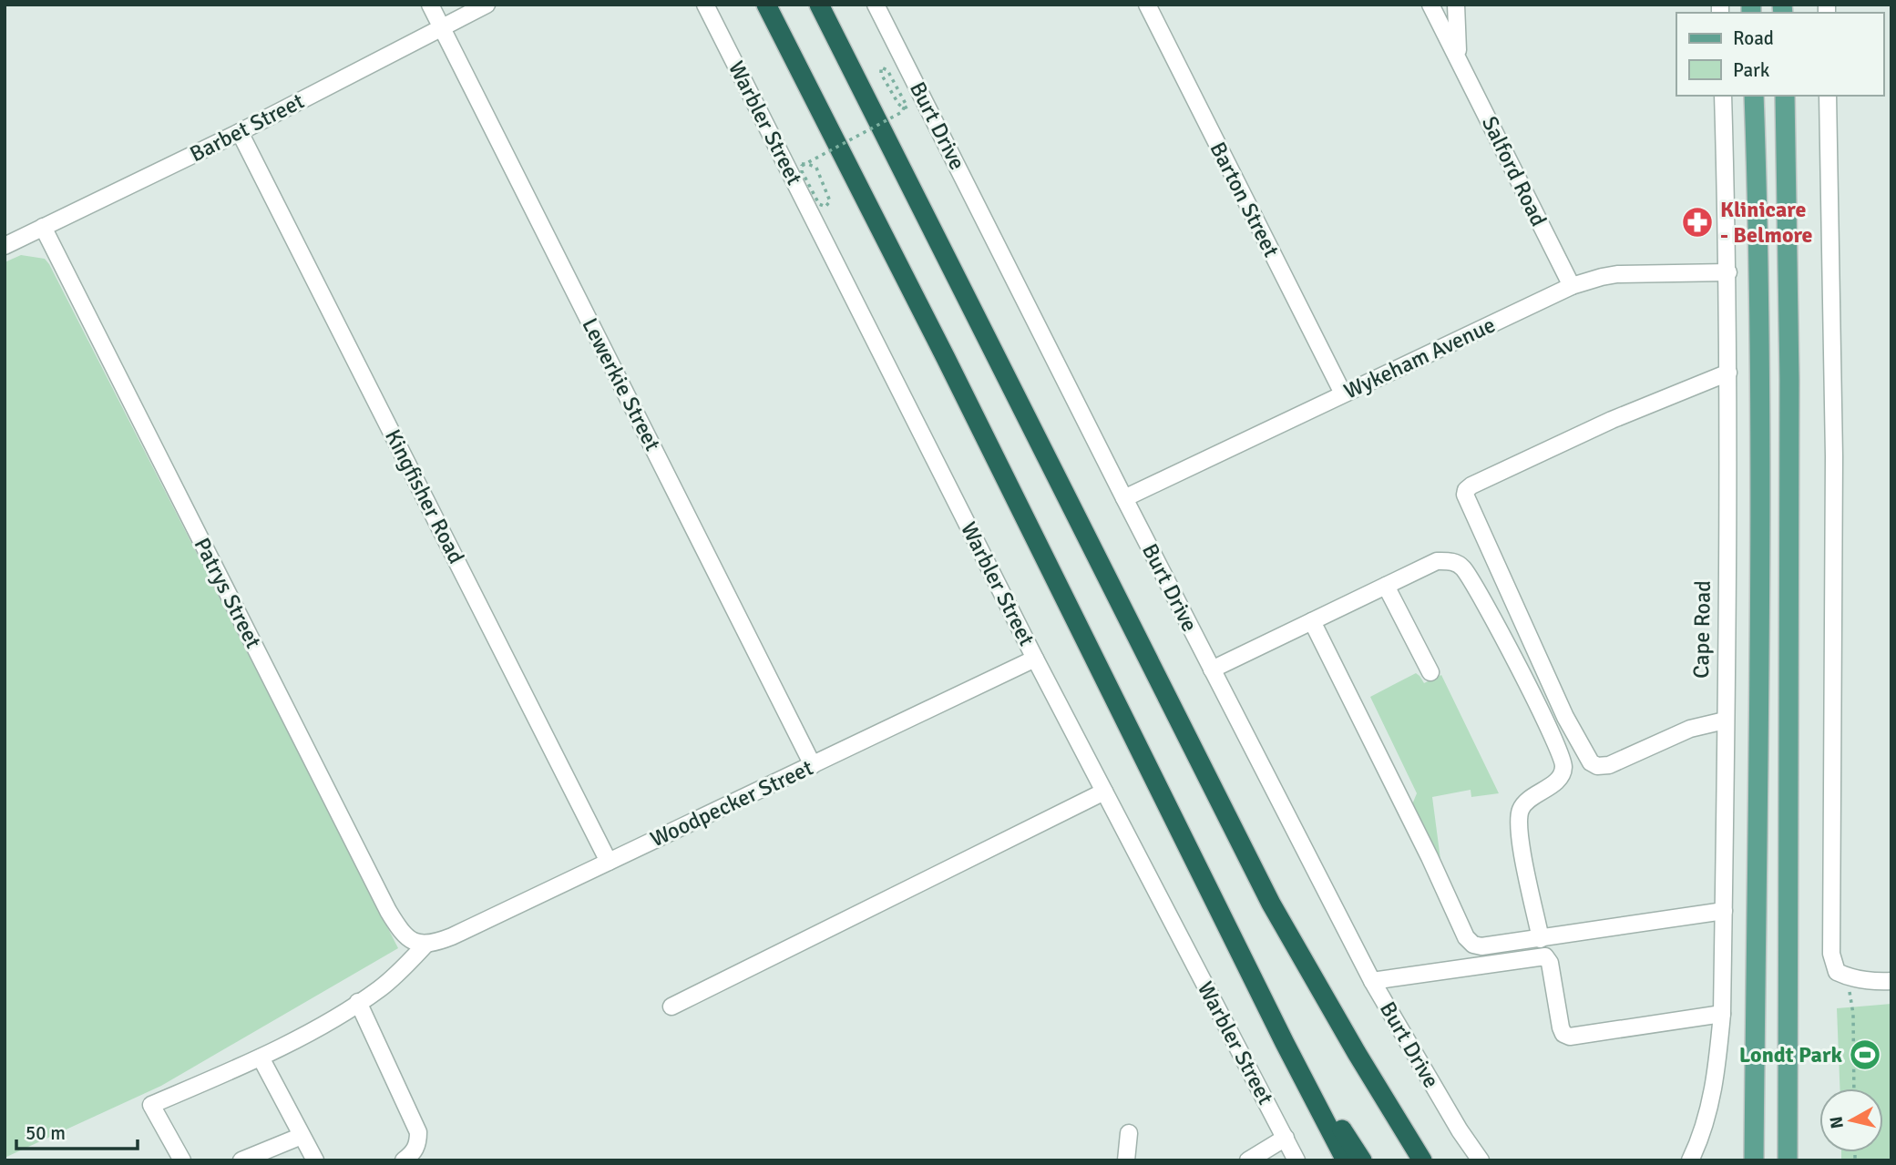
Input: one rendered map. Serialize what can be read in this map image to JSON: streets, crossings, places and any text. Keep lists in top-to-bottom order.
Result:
{
  "streets": {
    "street": [
      "Warbler Street",
      "Burt Drive",
      "Barbet Street",
      "Salford Road",
      "Barton Street",
      "Wykeham Avenue",
      "Lewerkie Street",
      "Kingfisher Road",
      "Patrys Street",
      "Cape Road",
      "Woodpecker Street"
    ]
  },
  "crossings": [
    ["Warbler Street", "Woodpecker Street"],
    ["Burt Drive", "Wykeham Avenue"],
    ["Barbet Street", "Lewerkie Street"],
    ["Barbet Street", "Kingfisher Road"],
    ["Barbet Street", "Patrys Street"],
    ["Salford Road", "Wykeham Avenue"],
    ["Barton Street", "Wykeham Avenue"],
    ["Wykeham Avenue", "Cape Road"],
    ["Lewerkie Street", "Woodpecker Street"],
    ["Kingfisher Road", "Woodpecker Street"],
    ["Patrys Street", "Woodpecker Street"]
  ],
  "places": {
    "pharmacy": ["Klinicare - Belmore"],
    "sports": ["Londt Park"]
  },
  "legend": ["Road", "Park"],
  "scale_bar": "50 m",
  "north": "left"
}
